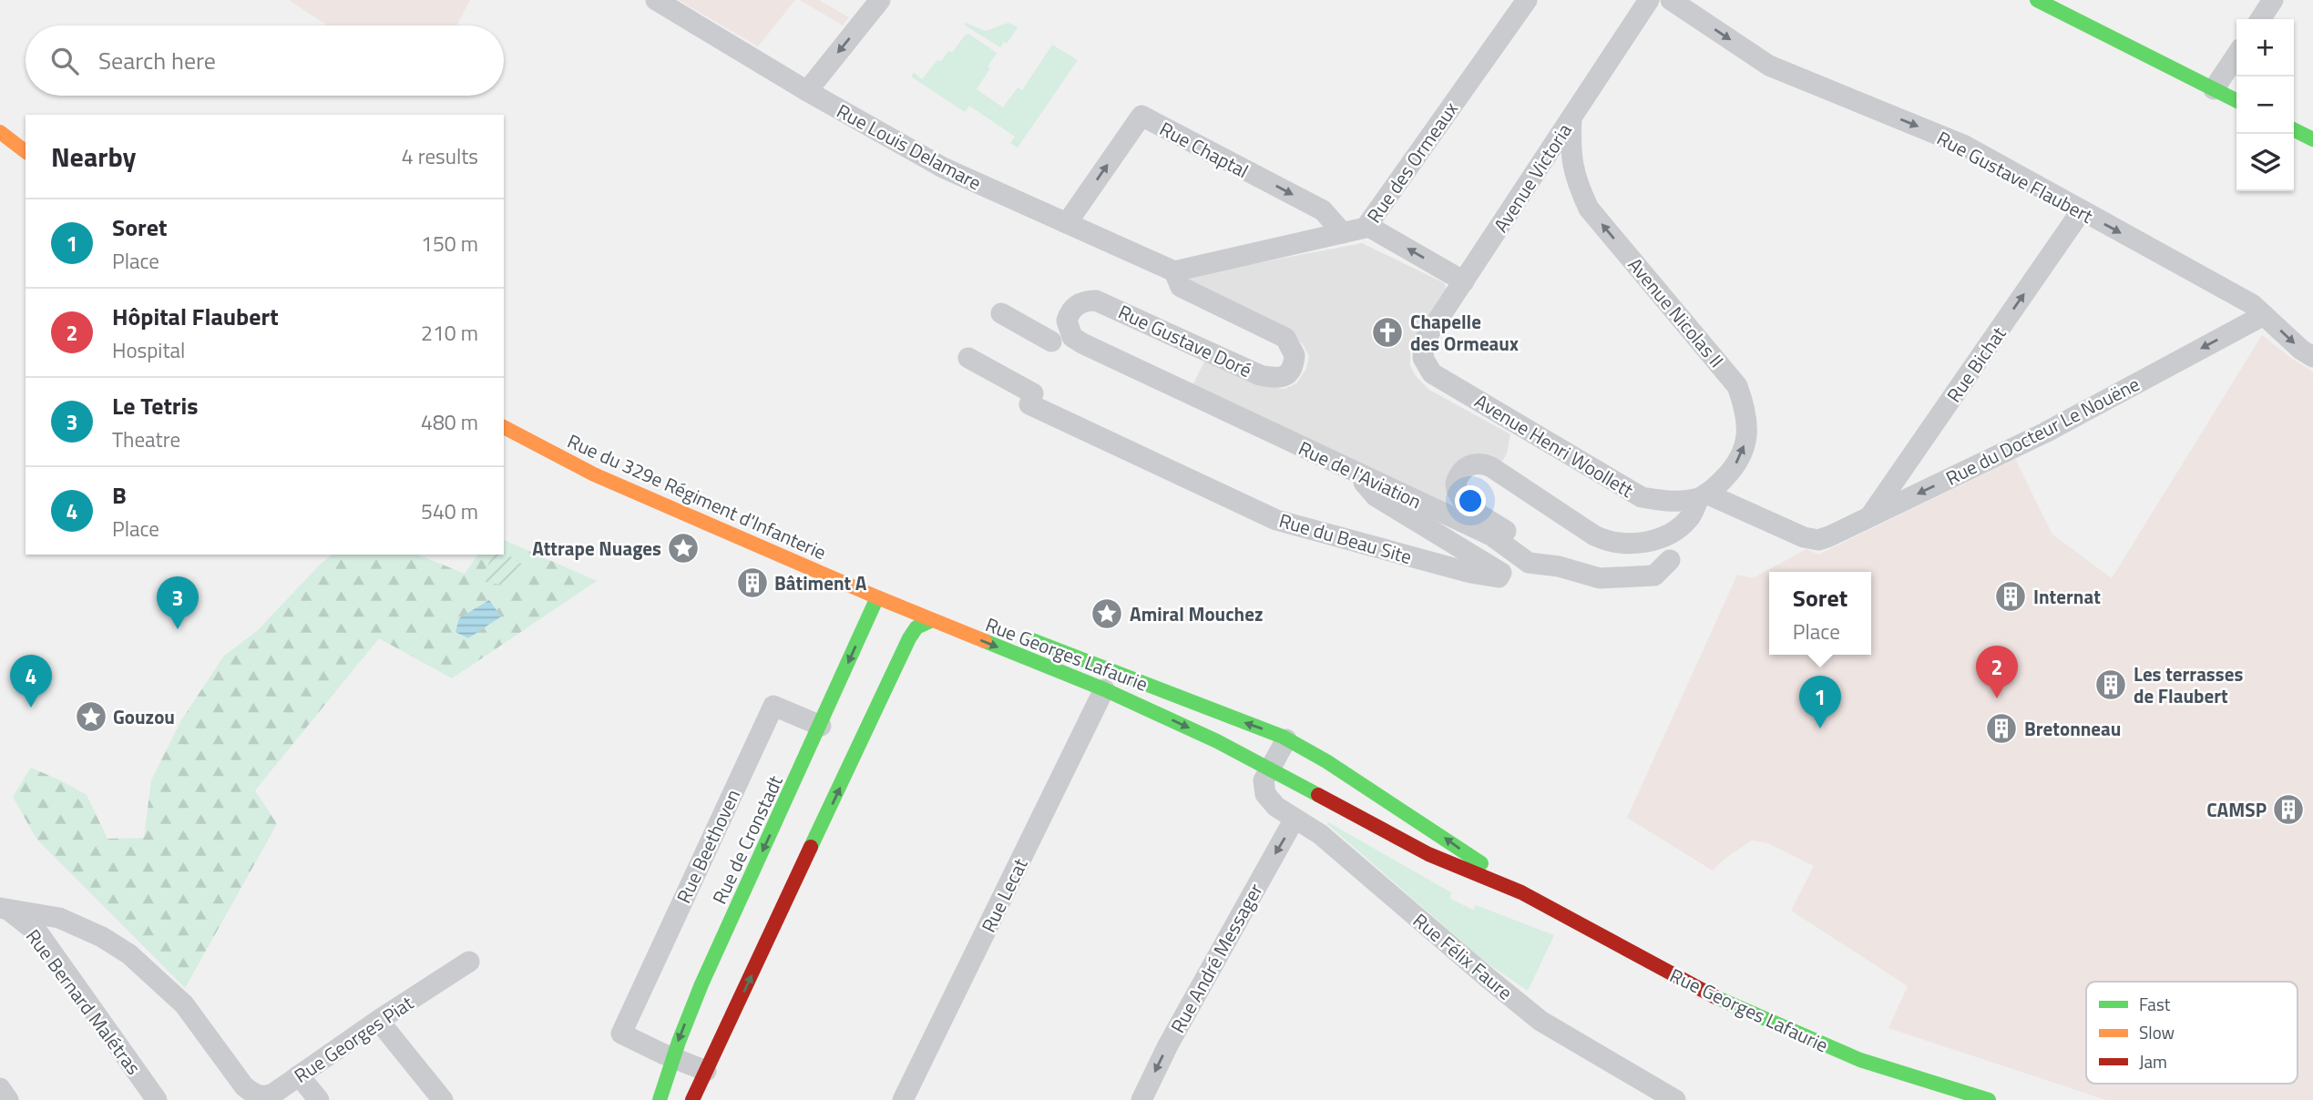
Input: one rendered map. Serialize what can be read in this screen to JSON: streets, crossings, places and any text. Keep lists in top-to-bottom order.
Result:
{
  "streets": {
    "street": [
      "Rue Louis Delamare",
      "Rue Chaptal",
      "Rue des Ormeaux",
      "Rue Gustave Flaubert",
      "Avenue Victoria",
      "Avenue Nicolas II",
      "Rue Gustave Doré",
      "Rue Bichat",
      "Rue du Docteur Le Nouëne",
      "Avenue Henri Woollett",
      "Rue de l'Aviation",
      "Rue du 329e Régiment d'Infanterie",
      "Rue du Beau Site",
      "Rue Georges Lafaurie",
      "Rue de Cronstadt",
      "Rue Beethoven",
      "Rue Lecat",
      "Rue Félix Faure",
      "Rue André Messager",
      "Rue Bernard Malétras",
      "Rue Georges Piat"
    ]
  },
  "crossings": [
    ["Rue Louis Delamare", "Rue Chaptal"],
    ["Rue Louis Delamare", "Rue des Ormeaux"],
    ["Rue Louis Delamare", "Rue Gustave Doré"],
    ["Rue Chaptal", "Rue des Ormeaux"],
    ["Rue des Ormeaux", "Rue Gustave Doré"],
    ["Rue Gustave Flaubert", "Rue Bichat"],
    ["Rue Gustave Flaubert", "Rue du Docteur Le Nouëne"],
    ["Avenue Victoria", "Avenue Nicolas II"],
    ["Avenue Victoria", "Avenue Henri Woollett"],
    ["Avenue Nicolas II", "Rue du Docteur Le Nouëne"],
    ["Avenue Nicolas II", "Avenue Henri Woollett"],
    ["Avenue Nicolas II", "Rue de l'Aviation"],
    ["Rue Gustave Doré", "Rue de l'Aviation"],
    ["Rue Bichat", "Rue du Docteur Le Nouëne"],
    ["Rue du Docteur Le Nouëne", "Avenue Henri Woollett"],
    ["Rue de l'Aviation", "Rue du Beau Site"],
    ["Rue du 329e Régiment d'Infanterie", "Rue Georges Lafaurie"],
    ["Rue du 329e Régiment d'Infanterie", "Rue de Cronstadt"],
    ["Rue Georges Lafaurie", "Rue de Cronstadt"],
    ["Rue Georges Lafaurie", "Rue Lecat"],
    ["Rue Georges Lafaurie", "Rue Félix Faure"],
    ["Rue de Cronstadt", "Rue Beethoven"],
    ["Rue Félix Faure", "Rue André Messager"],
    ["Rue Bernard Malétras", "Rue Georges Piat"]
  ],
  "one_way": [
    "Avenue Nicolas II",
    "Rue Bichat",
    "Rue du Docteur Le Nouëne",
    "Rue André Messager"
  ],
  "places": {
    "church": ["Chapelle des Ormeaux"],
    "place": ["Attrape Nuages", "Amiral Mouchez", "Gouzou"],
    "building": [
      "Bâtiment A",
      "Internat",
      "Les terrasses de Flaubert",
      "Bretonneau",
      "CAMSP"
    ]
  },
  "legend": ["Fast", "Slow", "Jam"],
  "page": {
    "map_buttons": ["+", "−"],
    "search": "Search here",
    "heading": ["Nearby", "4 results"],
    "list": [
      {
        "mark": "1",
        "name": "Soret",
        "note": "Place",
        "value": "150 m"
      },
      {
        "mark": "2",
        "name": "Hôpital Flaubert",
        "note": "Hospital",
        "value": "210 m"
      },
      {
        "mark": "3",
        "name": "Le Tetris",
        "note": "Theatre",
        "value": "480 m"
      },
      {
        "mark": "4",
        "name": "B",
        "note": "Place",
        "value": "540 m"
      }
    ],
    "popup": ["Soret", "Place"],
    "pins": [
      "3",
      "2",
      "4",
      "1"
    ]
  }
}
